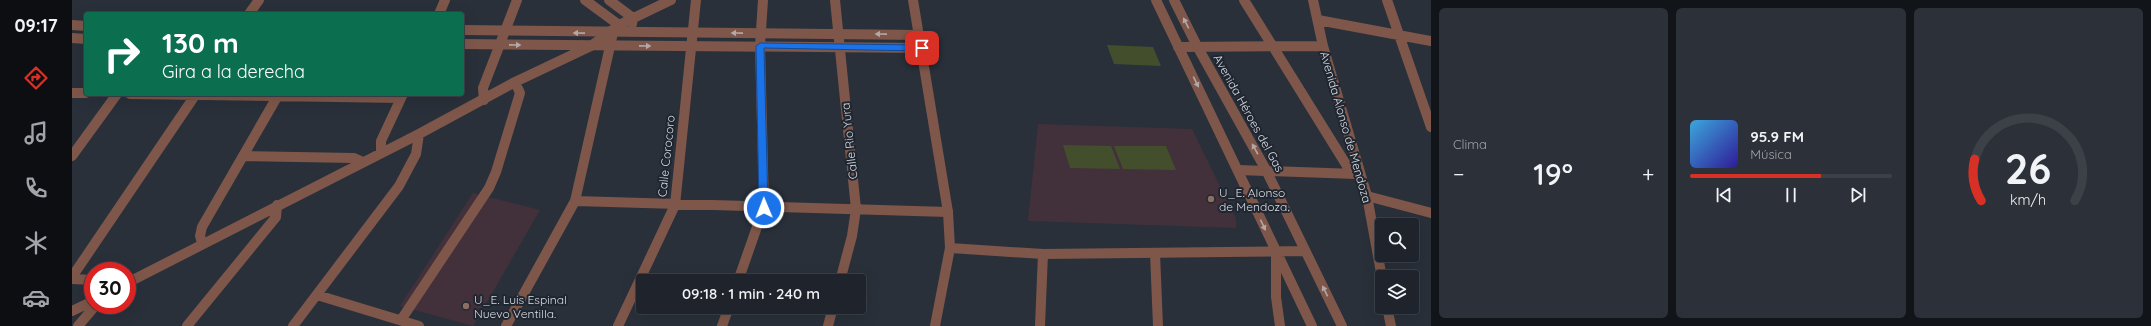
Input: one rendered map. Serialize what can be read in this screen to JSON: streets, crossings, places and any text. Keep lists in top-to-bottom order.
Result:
{
  "streets": {
    "street": [
      "Avenida Héroes del Gas",
      "Avenida Alonso de Mendoza",
      "Calle Rio Yura",
      "Calle Corocoro"
    ]
  },
  "places": ["U_E. Alonso de Mendoza.", "U_E. Luis Espinal Nuevo Ventilla."],
  "page": {
    "tabs": "09:17",
    "tile": "Clima",
    "turn": ["130 m", "Gira a la derecha"],
    "song": ["95.9 FM", "Música"],
    "heat": ["−", "19°", "+"],
    "limit": "30",
    "trip": "09:18 · 1 min · 240 m",
    "gauge": ["26", "km/h"]
  }
}
